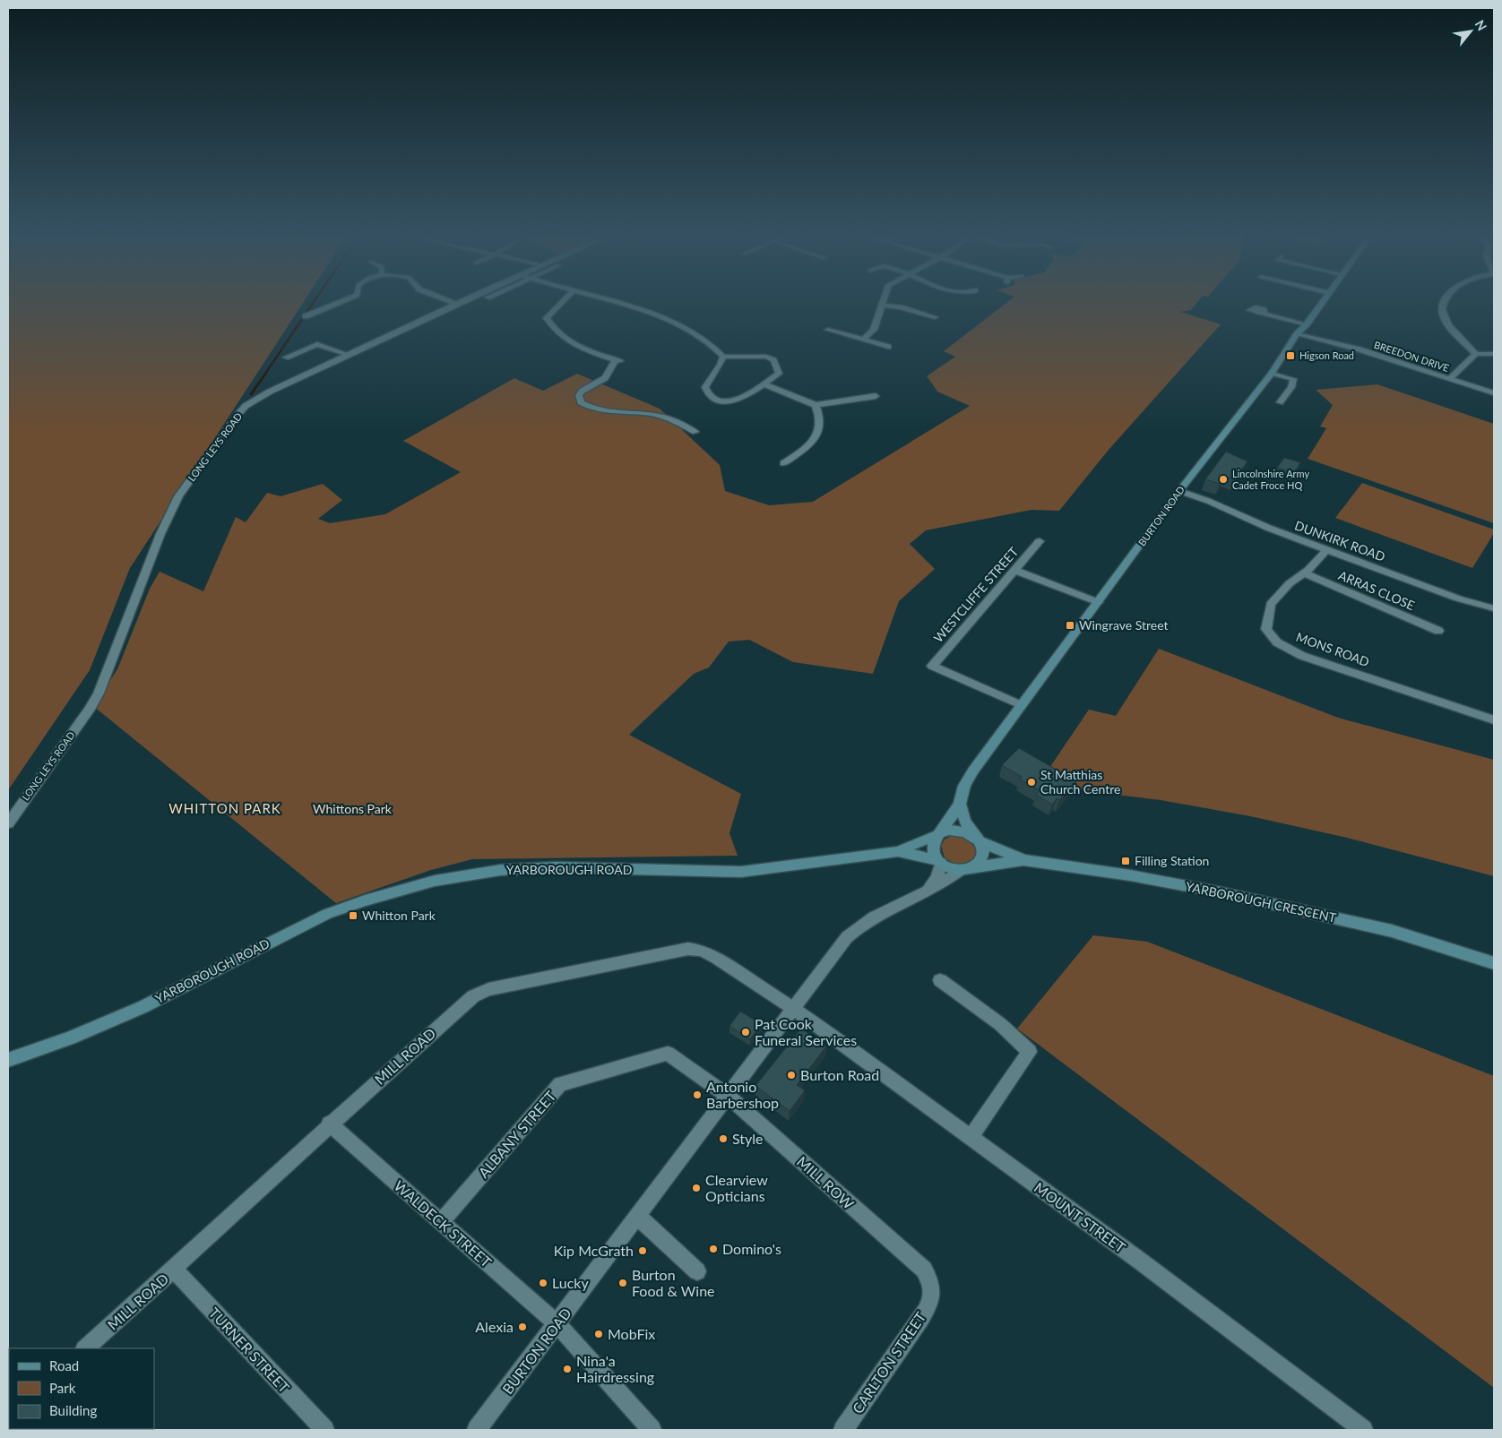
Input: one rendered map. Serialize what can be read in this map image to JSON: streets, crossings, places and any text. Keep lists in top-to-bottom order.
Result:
{
  "streets": {
    "main road": ["BURTON ROAD", "YARBOROUGH ROAD", "YARBOROUGH CRESCENT"],
    "street": [
      "BREEDON DRIVE",
      "LONG LEYS ROAD",
      "DUNKIRK ROAD",
      "ARRAS CLOSE",
      "WESTCLIFFE STREET",
      "MONS ROAD",
      "MILL ROAD",
      "ALBANY STREET",
      "MILL ROW",
      "MOUNT STREET",
      "WALDECK STREET",
      "TURNER STREET",
      "CARLTON STREET"
    ]
  },
  "crossings": [
    ["BREEDON DRIVE", "BURTON ROAD"],
    ["BURTON ROAD", "DUNKIRK ROAD"],
    ["BURTON ROAD", "WESTCLIFFE STREET"],
    ["BURTON ROAD", "MILL ROAD"],
    ["BURTON ROAD", "ALBANY STREET"],
    ["BURTON ROAD", "MILL ROW"],
    ["BURTON ROAD", "MOUNT STREET"],
    ["BURTON ROAD", "WALDECK STREET"],
    ["DUNKIRK ROAD", "MONS ROAD"],
    ["ARRAS CLOSE", "MONS ROAD"],
    ["MILL ROAD", "MOUNT STREET"],
    ["MILL ROAD", "WALDECK STREET"],
    ["MILL ROAD", "TURNER STREET"],
    ["ALBANY STREET", "MILL ROW"],
    ["ALBANY STREET", "WALDECK STREET"],
    ["MILL ROW", "CARLTON STREET"]
  ],
  "districts": ["WHITTON PARK"],
  "parks": ["Whittons Park"],
  "places": {
    "transit": [
      "Higson Road",
      "Wingrave Street",
      "Filling Station",
      "Whitton Park"
    ],
    "other": [
      "Lincolnshire Army Cadet Froce HQ",
      "St Matthias Church Centre",
      "Pat Cook Funeral Services",
      "Burton Road",
      "Antonio Barbershop",
      "Style",
      "Clearview Opticians",
      "Domino's",
      "Kip McGrath",
      "Lucky",
      "Burton Food & Wine",
      "Alexia",
      "MobFix",
      "Nina'a Hairdressing"
    ]
  },
  "legend": ["Road", "Park", "Building"],
  "north": "top right"
}
